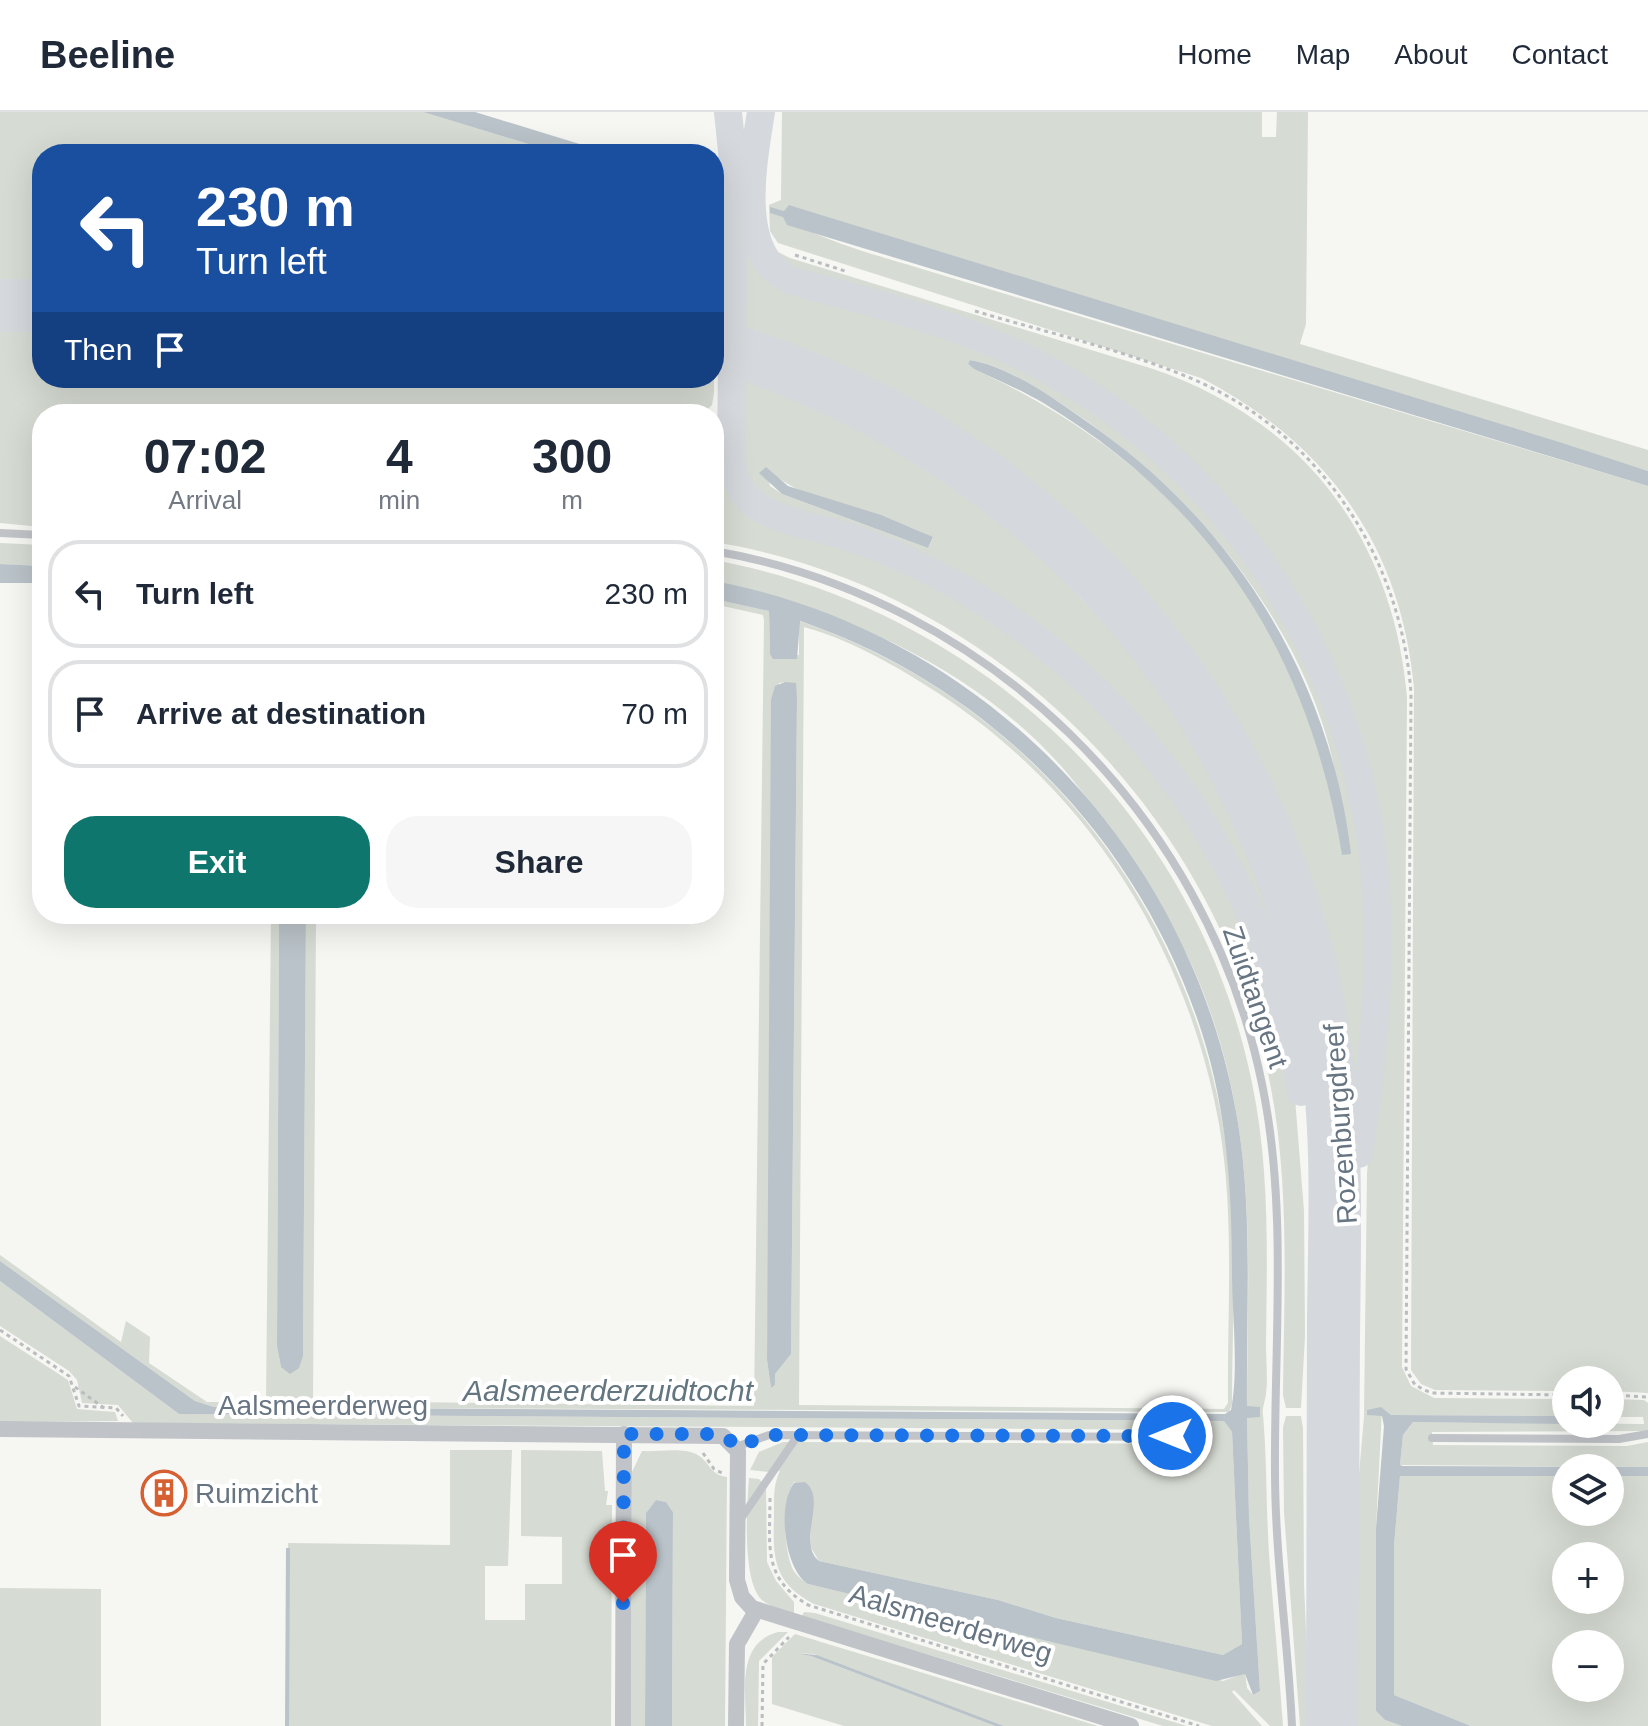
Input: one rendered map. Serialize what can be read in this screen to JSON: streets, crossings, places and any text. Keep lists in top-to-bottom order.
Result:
{
  "streets": {
    "highway": ["Rozenburgdreef"],
    "street": ["Aalsmeerderweg"],
    "lane": ["Zuidtangent"]
  },
  "water": ["Aalsmeerderzuidtocht"],
  "places": {
    "building": ["Ruimzicht"]
  },
  "page": {
    "header": "Beeline",
    "nav": [
      "Home",
      "Map",
      "About",
      "Contact"
    ],
    "turn": ["230 m", "Turn left"],
    "then": "Then",
    "eta": [
      "07:02",
      "Arrival",
      "4",
      "min",
      "300",
      "m"
    ],
    "list": [
      {
        "name": "Turn left",
        "value": "230 m"
      },
      {
        "name": "Arrive at destination",
        "value": "70 m"
      }
    ],
    "buttons": ["Exit", "Share"],
    "map_buttons": ["+", "−"]
  }
}
